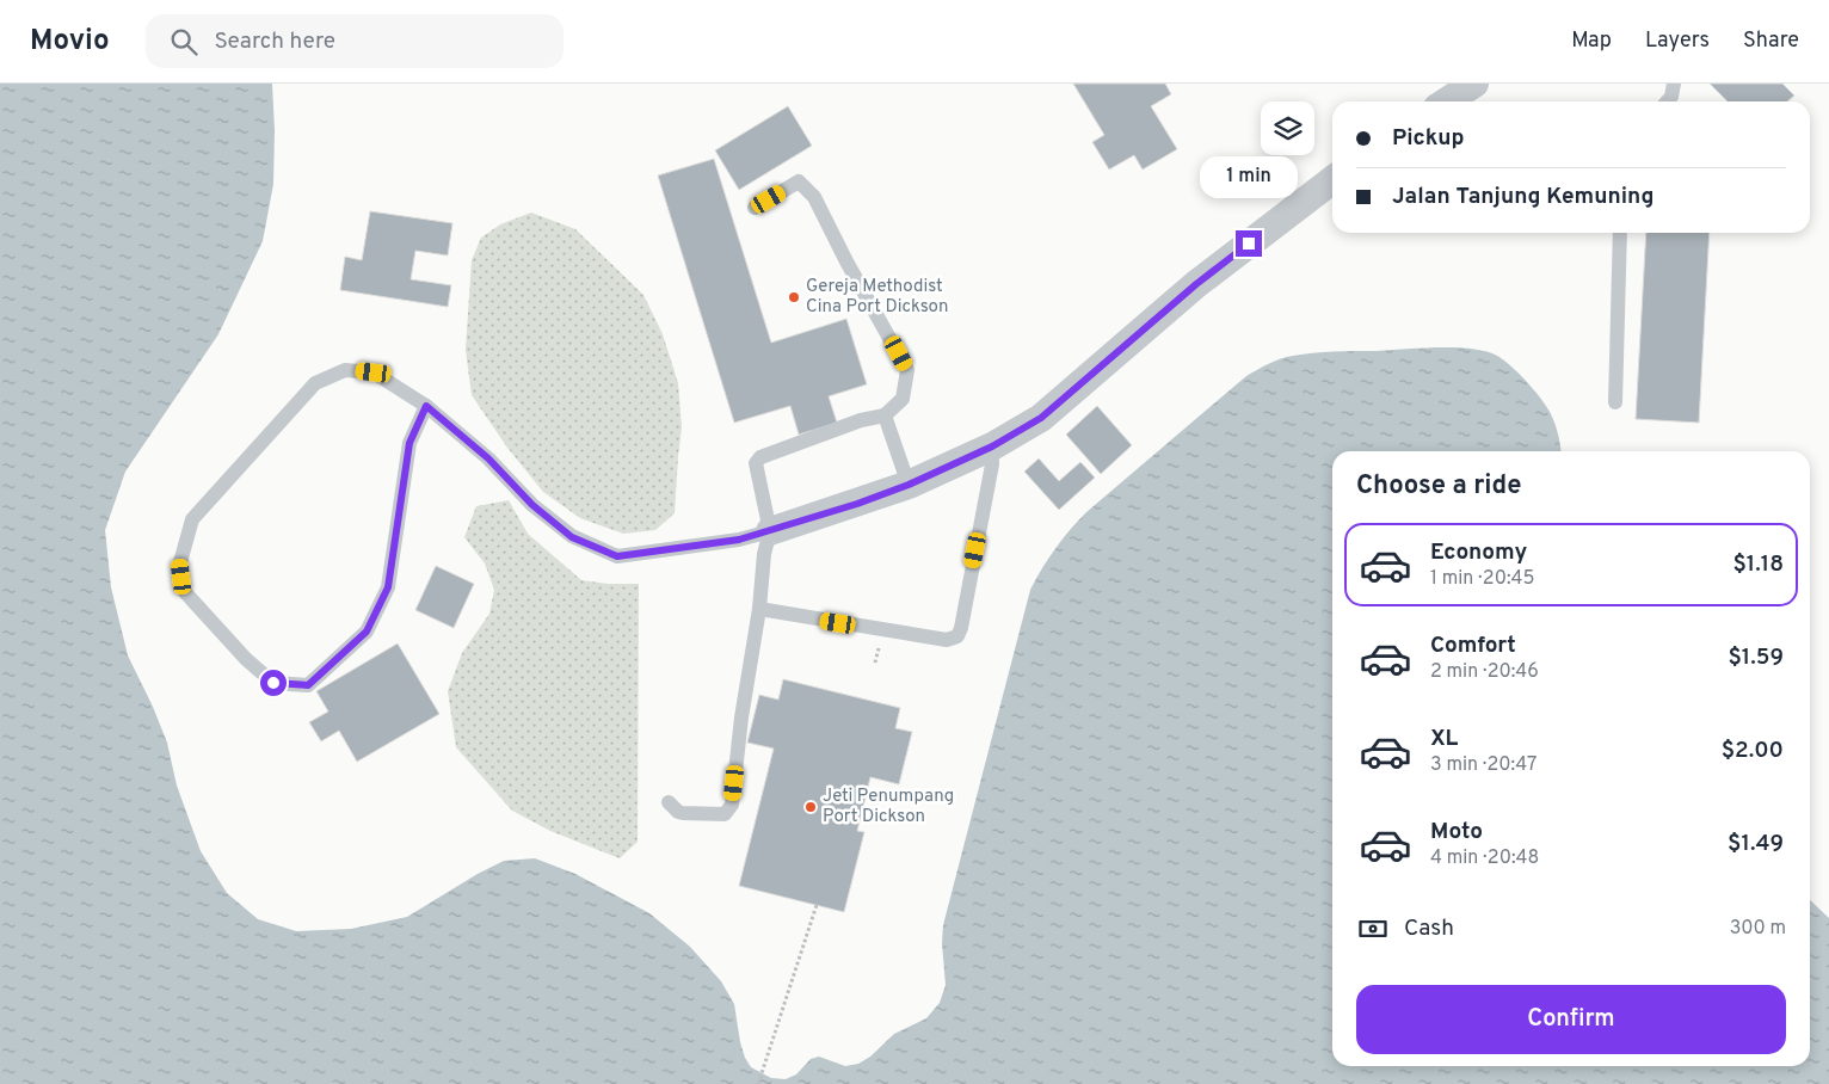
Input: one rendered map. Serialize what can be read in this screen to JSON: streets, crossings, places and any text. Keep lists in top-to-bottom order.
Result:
{
  "places": ["Gereja Methodist Cina Port Dickson", "Jeti Penumpang Port Dickson"],
  "page": {
    "header": "Movio",
    "search": "Search here",
    "nav": ["Map", "Layers", "Share"],
    "banner": ["Pickup", "Jalan Tanjung Kemuning"],
    "bubble": "1 min",
    "heading": "Choose a ride",
    "list": [
      {
        "name": "Economy",
        "note": "1 min · 20:45",
        "value": "$1.18"
      },
      {
        "name": "Comfort",
        "note": "2 min · 20:46",
        "value": "$1.59"
      },
      {
        "name": "XL",
        "note": "3 min · 20:47",
        "value": "$2.00"
      },
      {
        "name": "Moto",
        "note": "4 min · 20:48",
        "value": "$1.49"
      }
    ],
    "pay": ["Cash", "300 m"],
    "buttons": "Confirm"
  }
}
